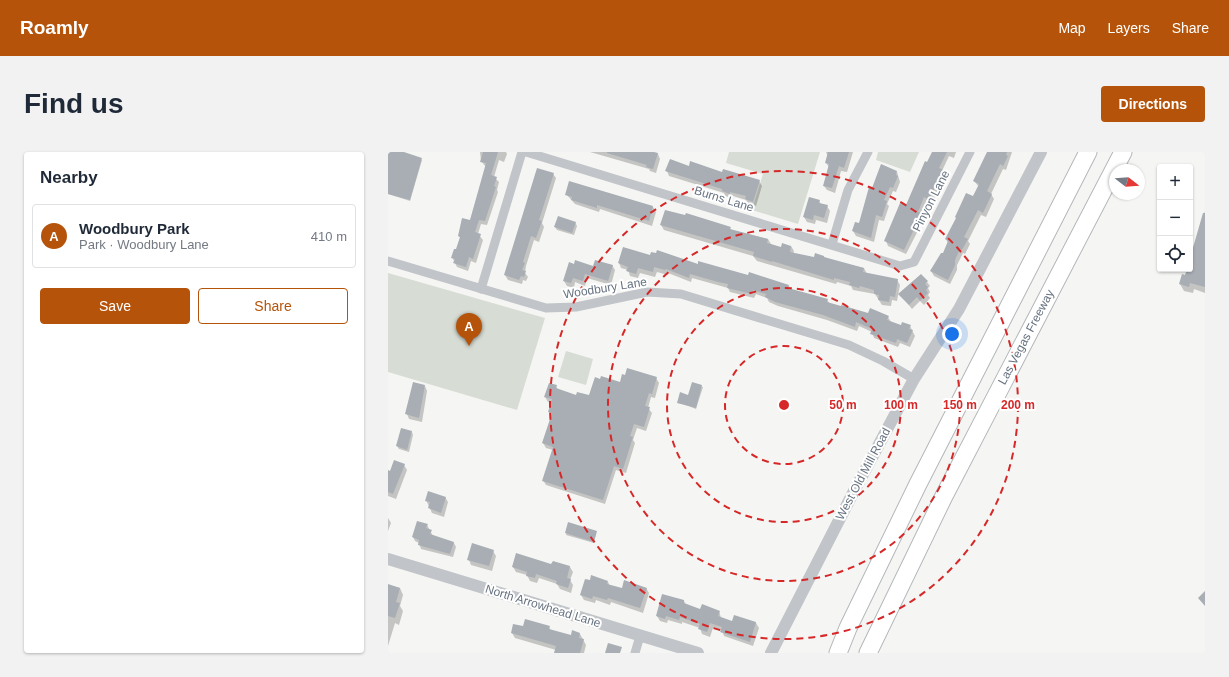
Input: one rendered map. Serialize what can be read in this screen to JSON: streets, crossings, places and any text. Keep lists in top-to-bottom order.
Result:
{
  "streets": {
    "highway": ["Las Vegas Freeway"],
    "street": [
      "Burns Lane",
      "Pinyon Lane",
      "Woodbury Lane",
      "West Old Mill Road",
      "North Arrowhead Lane"
    ]
  },
  "crossings": [
    ["Burns Lane", "Pinyon Lane"],
    ["Woodbury Lane", "West Old Mill Road"]
  ],
  "north": "right",
  "page": {
    "header": "Roamly",
    "nav": ["Map", "Layers", "Share"],
    "buttons": [
      "Directions",
      ["Save", "Share"]
    ],
    "title": "Find us",
    "heading": "Nearby",
    "map_buttons": ["+", "−"],
    "list": [
      {
        "mark": "A",
        "name": "Woodbury Park",
        "note": "Park · Woodbury Lane",
        "value": "410 m"
      }
    ],
    "pins": "A"
  },
  "rings": [
    "50 m",
    "100 m",
    "150 m",
    "200 m"
  ]
}
